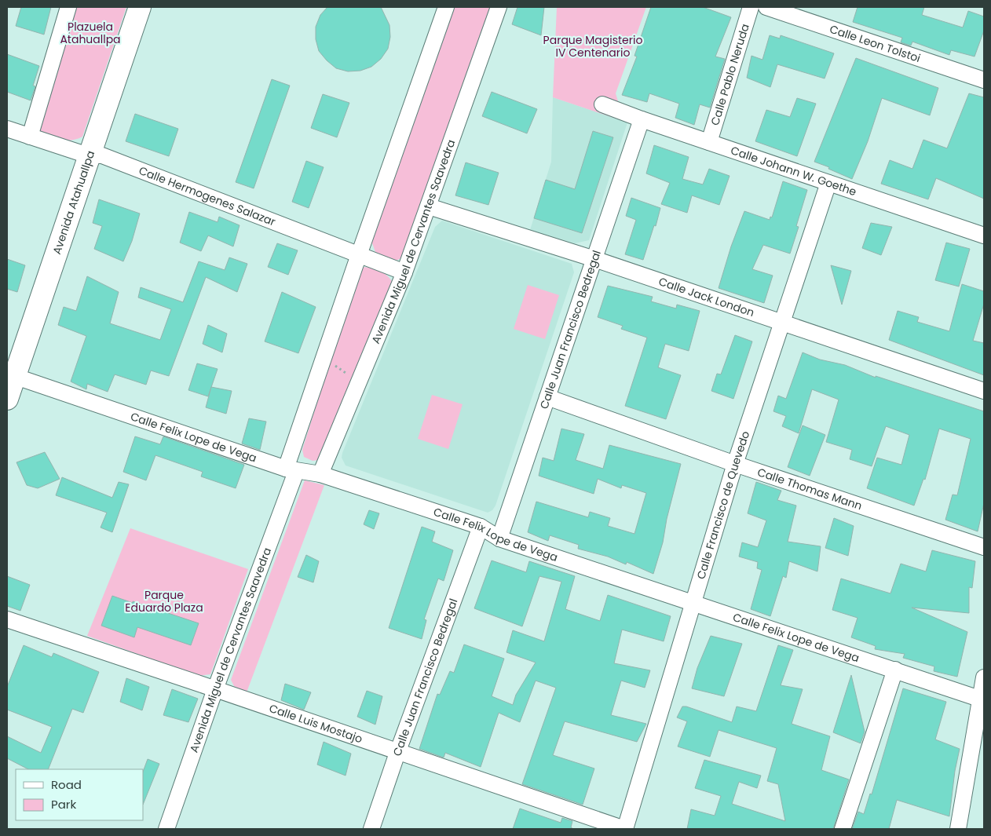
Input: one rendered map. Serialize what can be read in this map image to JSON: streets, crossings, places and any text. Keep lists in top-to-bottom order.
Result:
{
  "streets": {
    "main road": ["Avenida Atahuallpa"],
    "street": [
      "Calle Leon Tolstoi",
      "Calle Pablo Neruda",
      "Calle Johann W. Goethe",
      "Calle Hermogenes Salazar",
      "Avenida Miguel de Cervantes Saavedra",
      "Calle Jack London",
      "Calle Juan Francisco Bedregal",
      "Calle Felix Lope de Vega",
      "Calle Thomas Mann",
      "Calle Francisco de Quevedo",
      "Calle Luis Mostajo"
    ]
  },
  "crossings": [
    ["Calle Pablo Neruda", "Calle Johann W. Goethe"],
    ["Calle Johann W. Goethe", "Calle Juan Francisco Bedregal"],
    ["Calle Johann W. Goethe", "Calle Francisco de Quevedo"],
    ["Calle Hermogenes Salazar", "Avenida Atahuallpa"],
    ["Calle Hermogenes Salazar", "Avenida Miguel de Cervantes Saavedra"],
    ["Avenida Atahuallpa", "Calle Felix Lope de Vega"],
    ["Avenida Miguel de Cervantes Saavedra", "Calle Jack London"],
    ["Avenida Miguel de Cervantes Saavedra", "Calle Felix Lope de Vega"],
    ["Avenida Miguel de Cervantes Saavedra", "Calle Luis Mostajo"],
    ["Calle Jack London", "Calle Juan Francisco Bedregal"],
    ["Calle Jack London", "Calle Francisco de Quevedo"],
    ["Calle Juan Francisco Bedregal", "Calle Felix Lope de Vega"],
    ["Calle Juan Francisco Bedregal", "Calle Thomas Mann"],
    ["Calle Juan Francisco Bedregal", "Calle Luis Mostajo"],
    ["Calle Felix Lope de Vega", "Calle Francisco de Quevedo"],
    ["Calle Thomas Mann", "Calle Francisco de Quevedo"],
    ["Calle Francisco de Quevedo", "Calle Luis Mostajo"]
  ],
  "parks": ["Plazuela Atahuallpa", "Parque Magisterio IV Centenario", "Parque Eduardo Plaza"],
  "legend": ["Road", "Park"]
}
